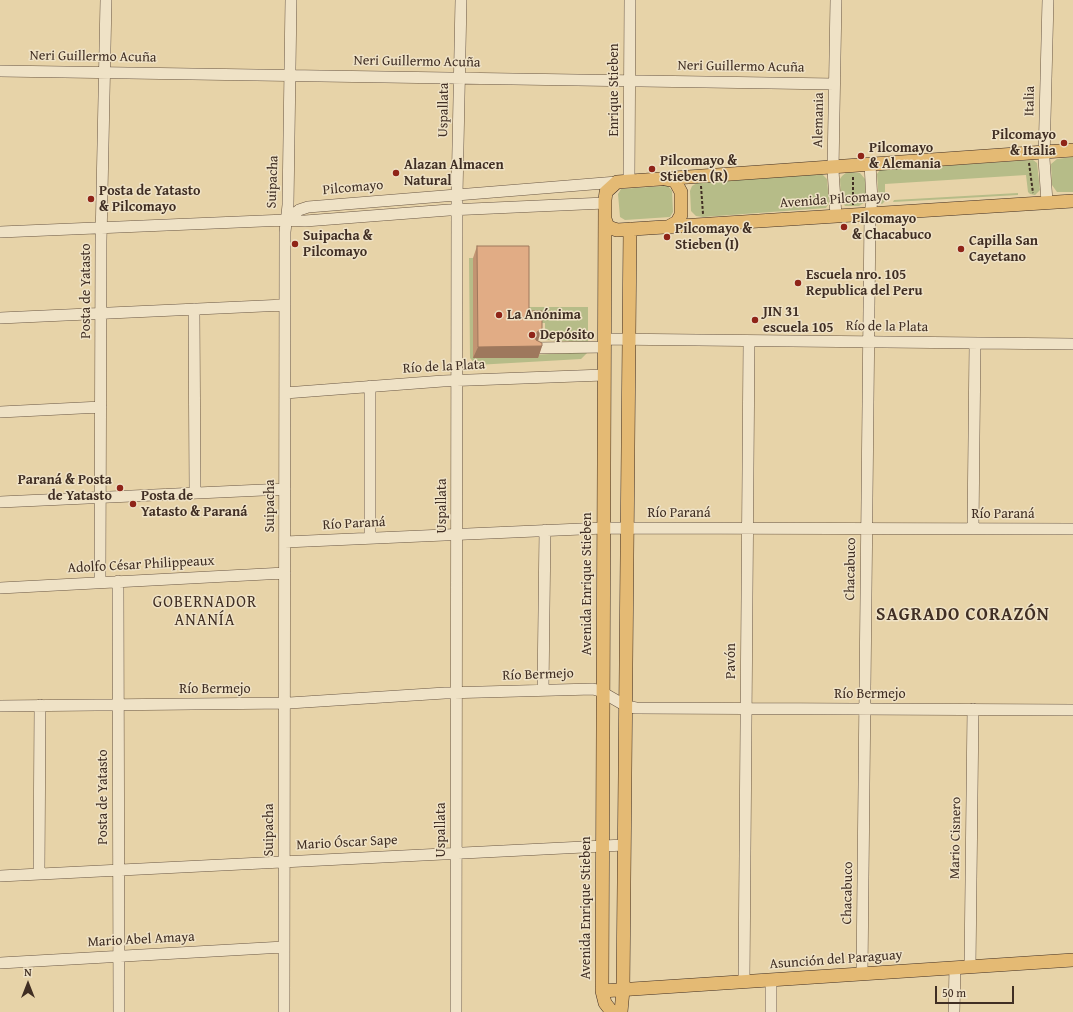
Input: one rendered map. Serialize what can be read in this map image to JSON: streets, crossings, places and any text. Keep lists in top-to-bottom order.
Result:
{
  "streets": {
    "main road": ["Avenida Pilcomayo", "Avenida Enrique Stieben", "Asunción del Paraguay"],
    "street": [
      "Neri Guillermo Acuña",
      "Enrique Stieben",
      "Italia",
      "Uspallata",
      "Alemania",
      "Suipacha",
      "Pilcomayo",
      "Posta de Yatasto",
      "Río de la Plata",
      "Río Paraná",
      "Adolfo César Philippeaux",
      "Chacabuco",
      "Pavón",
      "Río Bermejo",
      "Mario Cisnero",
      "Mario Óscar Sape",
      "Mario Abel Amaya"
    ]
  },
  "crossings": [
    ["Neri Guillermo Acuña", "Enrique Stieben"],
    ["Neri Guillermo Acuña", "Uspallata"],
    ["Neri Guillermo Acuña", "Alemania"],
    ["Neri Guillermo Acuña", "Suipacha"],
    ["Neri Guillermo Acuña", "Posta de Yatasto"],
    ["Enrique Stieben", "Pilcomayo"],
    ["Enrique Stieben", "Avenida Pilcomayo"],
    ["Enrique Stieben", "Avenida Enrique Stieben"],
    ["Italia", "Avenida Pilcomayo"],
    ["Uspallata", "Pilcomayo"],
    ["Uspallata", "Río de la Plata"],
    ["Uspallata", "Río Paraná"],
    ["Uspallata", "Río Bermejo"],
    ["Uspallata", "Mario Óscar Sape"],
    ["Alemania", "Avenida Pilcomayo"],
    ["Suipacha", "Pilcomayo"],
    ["Suipacha", "Río de la Plata"],
    ["Suipacha", "Río Paraná"],
    ["Suipacha", "Adolfo César Philippeaux"],
    ["Suipacha", "Río Bermejo"],
    ["Suipacha", "Mario Óscar Sape"],
    ["Suipacha", "Mario Abel Amaya"],
    ["Pilcomayo", "Avenida Pilcomayo"],
    ["Pilcomayo", "Posta de Yatasto"],
    ["Pilcomayo", "Avenida Enrique Stieben"],
    ["Avenida Pilcomayo", "Chacabuco"],
    ["Avenida Pilcomayo", "Avenida Enrique Stieben"],
    ["Posta de Yatasto", "Adolfo César Philippeaux"],
    ["Posta de Yatasto", "Río Bermejo"],
    ["Posta de Yatasto", "Mario Óscar Sape"],
    ["Posta de Yatasto", "Mario Abel Amaya"],
    ["Río de la Plata", "Chacabuco"],
    ["Río de la Plata", "Avenida Enrique Stieben"],
    ["Río de la Plata", "Pavón"],
    ["Río Paraná", "Chacabuco"],
    ["Río Paraná", "Avenida Enrique Stieben"],
    ["Río Paraná", "Pavón"],
    ["Chacabuco", "Río Bermejo"],
    ["Chacabuco", "Asunción del Paraguay"],
    ["Avenida Enrique Stieben", "Río Bermejo"],
    ["Avenida Enrique Stieben", "Mario Óscar Sape"],
    ["Avenida Enrique Stieben", "Asunción del Paraguay"],
    ["Pavón", "Río Bermejo"],
    ["Pavón", "Asunción del Paraguay"],
    ["Río Bermejo", "Mario Cisnero"],
    ["Mario Cisnero", "Asunción del Paraguay"]
  ],
  "districts": ["GOBERNADOR ANANÍA", "SAGRADO CORAZÓN"],
  "places": [
    "Pilcomayo & Italia",
    "Pilcomayo & Alemania",
    "Pilcomayo & Stieben (R)",
    "Alazan Almacen Natural",
    "Posta de Yatasto & Pilcomayo",
    "Pilcomayo & Chacabuco",
    "Pilcomayo & Stieben (I)",
    "Suipacha & Pilcomayo",
    "Capilla San Cayetano",
    "Escuela nro. 105 Republica del Peru",
    "La Anónima",
    "JIN 31 escuela 105",
    "Depósito",
    "Paraná & Posta de Yatasto",
    "Posta de Yatasto & Paraná"
  ],
  "scale_bar": "50 m",
  "north": "top"
}
